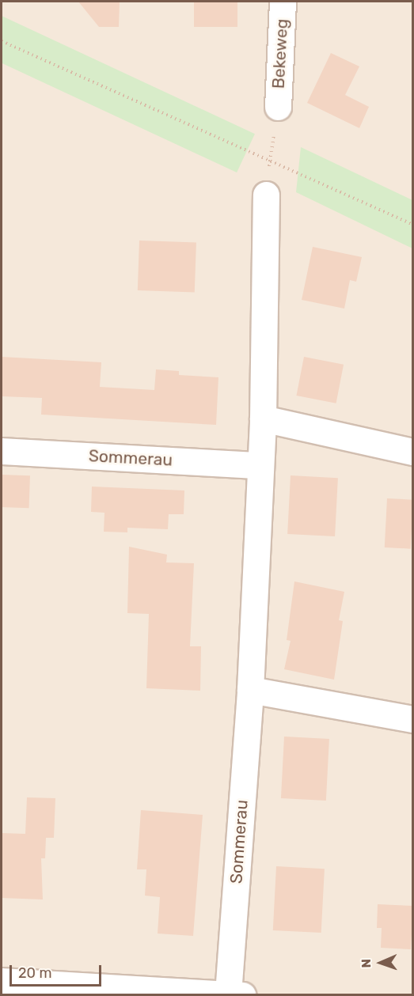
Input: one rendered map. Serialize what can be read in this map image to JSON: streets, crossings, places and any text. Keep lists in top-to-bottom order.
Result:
{
  "streets": {
    "street": ["Bekeweg", "Sommerau"]
  },
  "scale_bar": "20 m",
  "north": "left"
}
